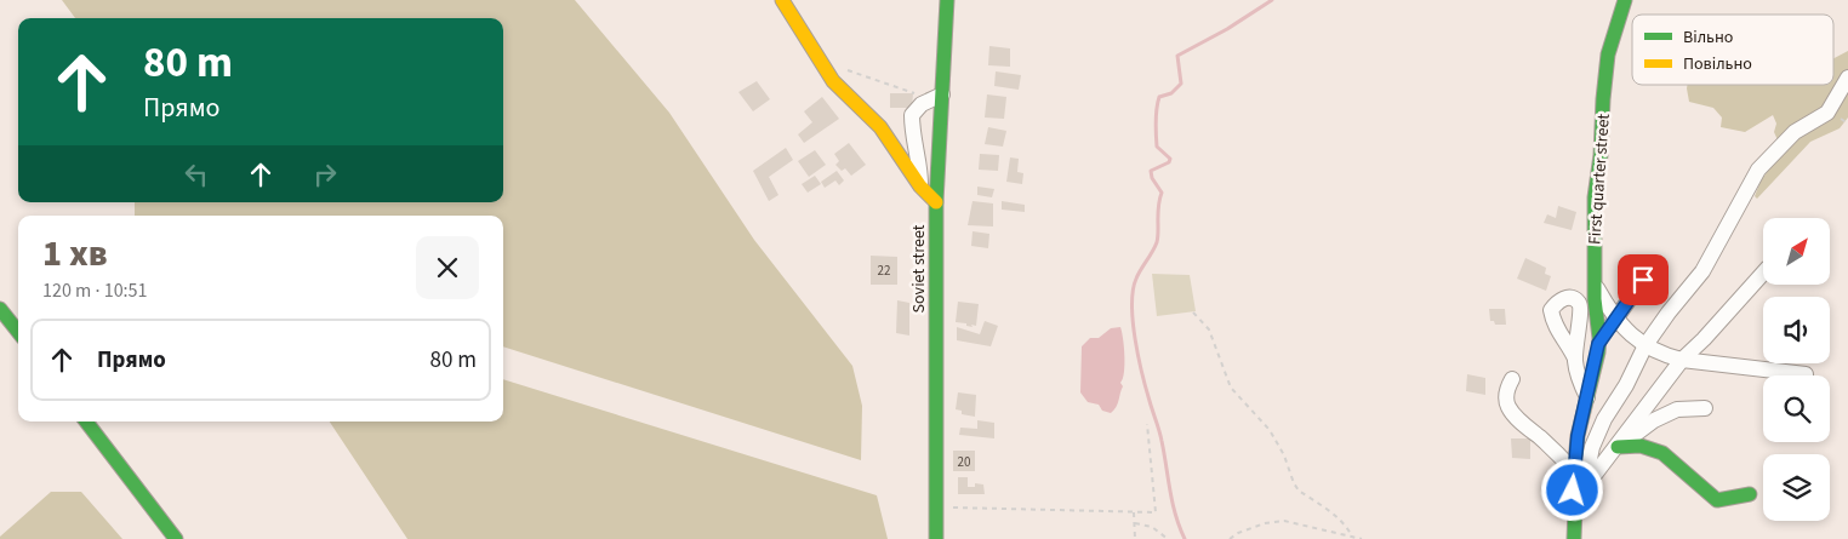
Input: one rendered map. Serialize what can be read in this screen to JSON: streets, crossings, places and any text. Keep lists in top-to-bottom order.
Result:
{
  "streets": {
    "street": ["First quarter street", "Soviet street"]
  },
  "house_numbers": ["22", "20"],
  "legend": ["Вільно", "Повільно"],
  "north": "top right",
  "page": {
    "turn": ["80 m", "Прямо"],
    "heading": ["1 хв", "120 m · 10:51"],
    "list": [
      {
        "name": "Прямо",
        "value": "80 m"
      }
    ]
  }
}
